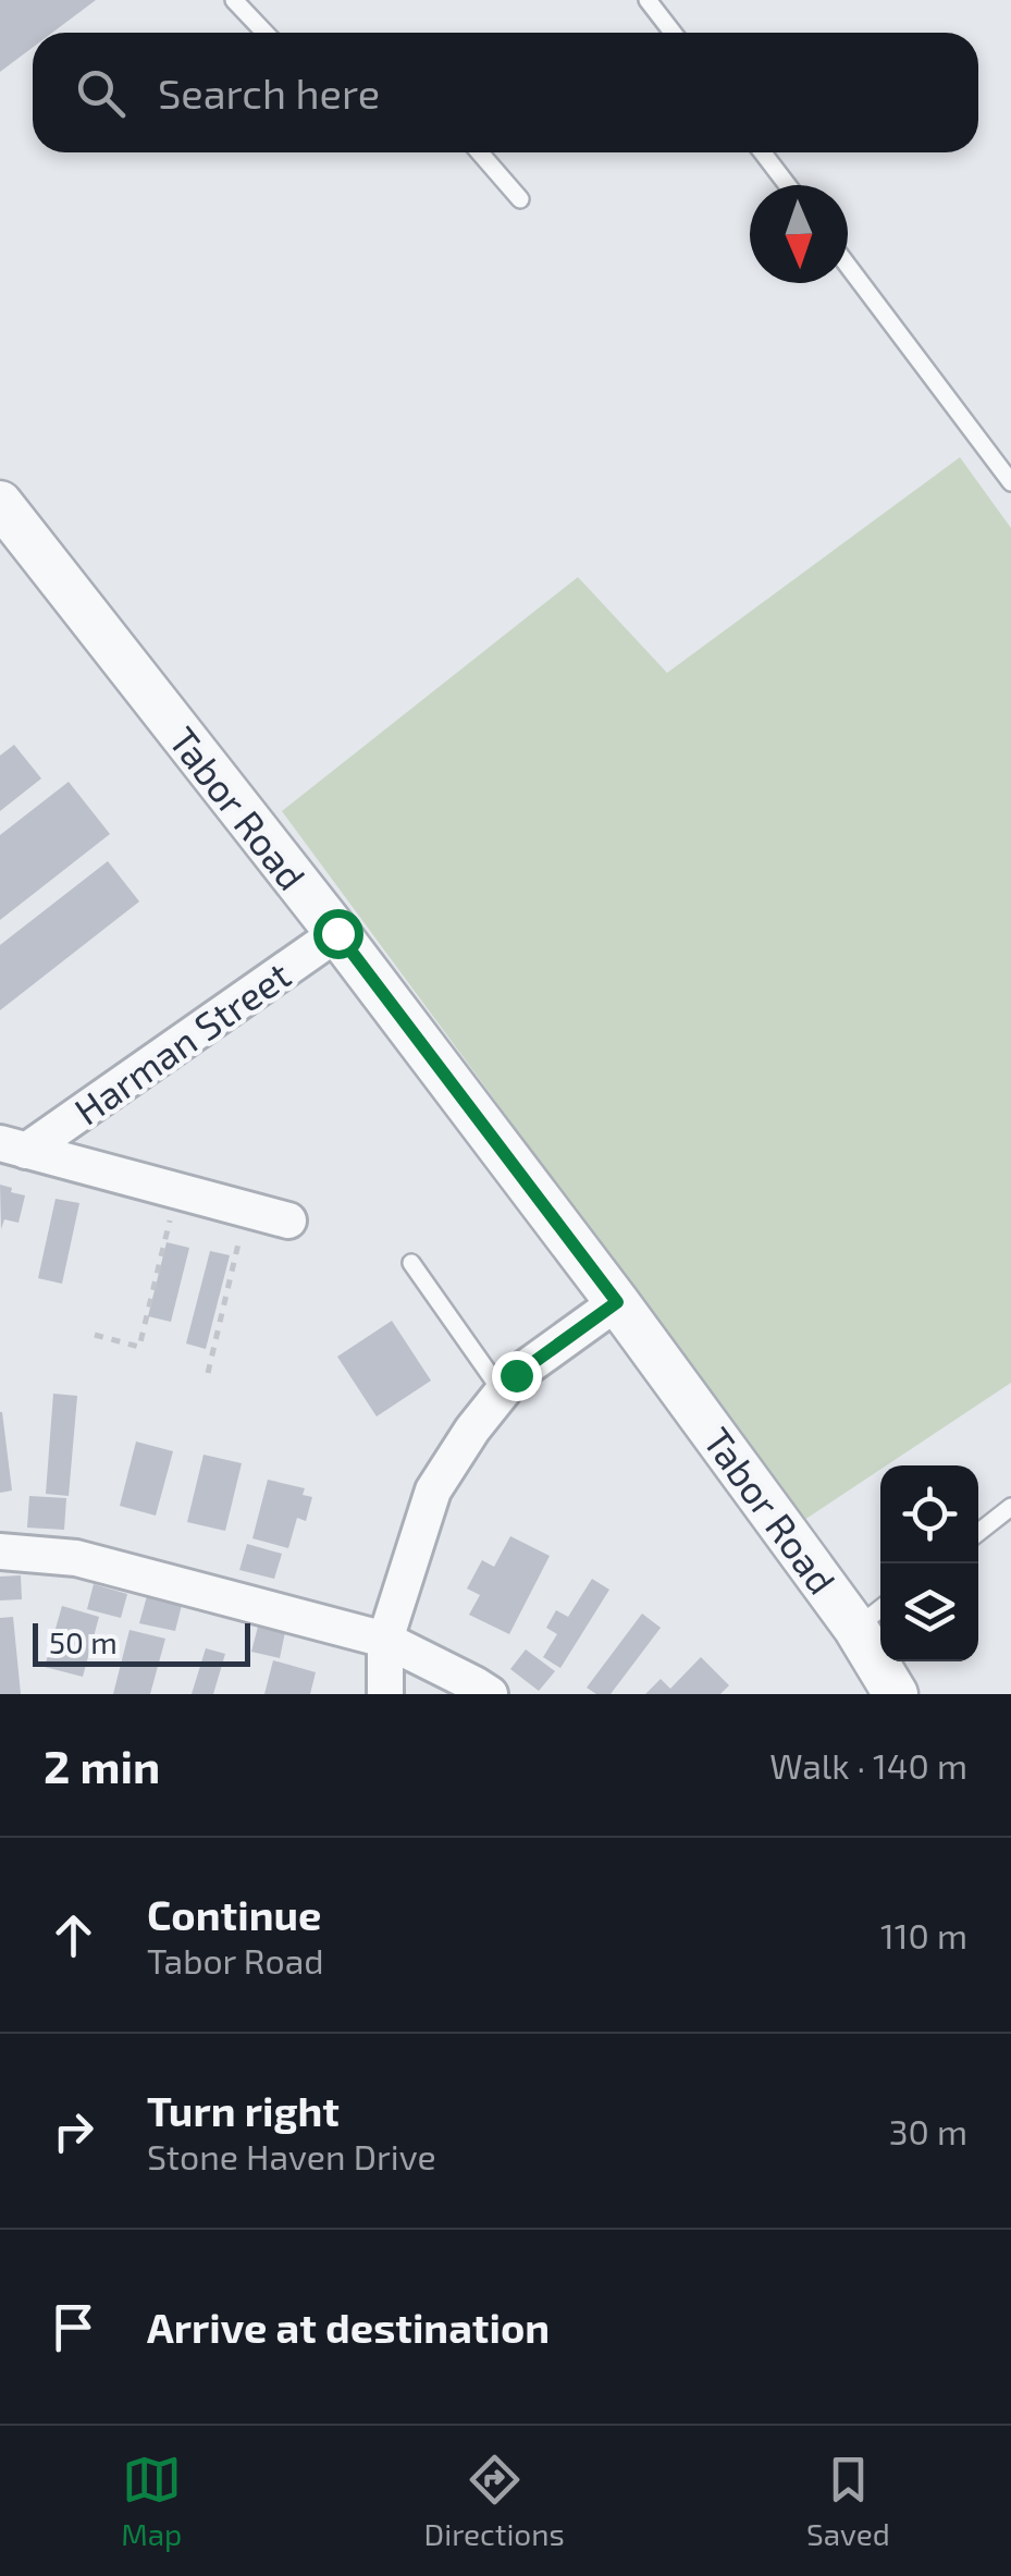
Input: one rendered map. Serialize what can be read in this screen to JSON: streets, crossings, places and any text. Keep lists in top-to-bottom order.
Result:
{
  "streets": {
    "street": ["Tabor Road", "Harman Street"]
  },
  "crossings": [
    ["Tabor Road", "Harman Street"]
  ],
  "scale_bar": "50 m",
  "north": "bottom",
  "page": {
    "search": "Search here",
    "scale": "50 m",
    "heading": ["2 min", "Walk · 140 m"],
    "list": [
      ["Continue", "Tabor Road", "110 m"],
      ["Turn right", "Stone Haven Drive", "30 m"],
      "Arrive at destination"
    ],
    "nav": ["Map", "Directions", "Saved"]
  }
}
